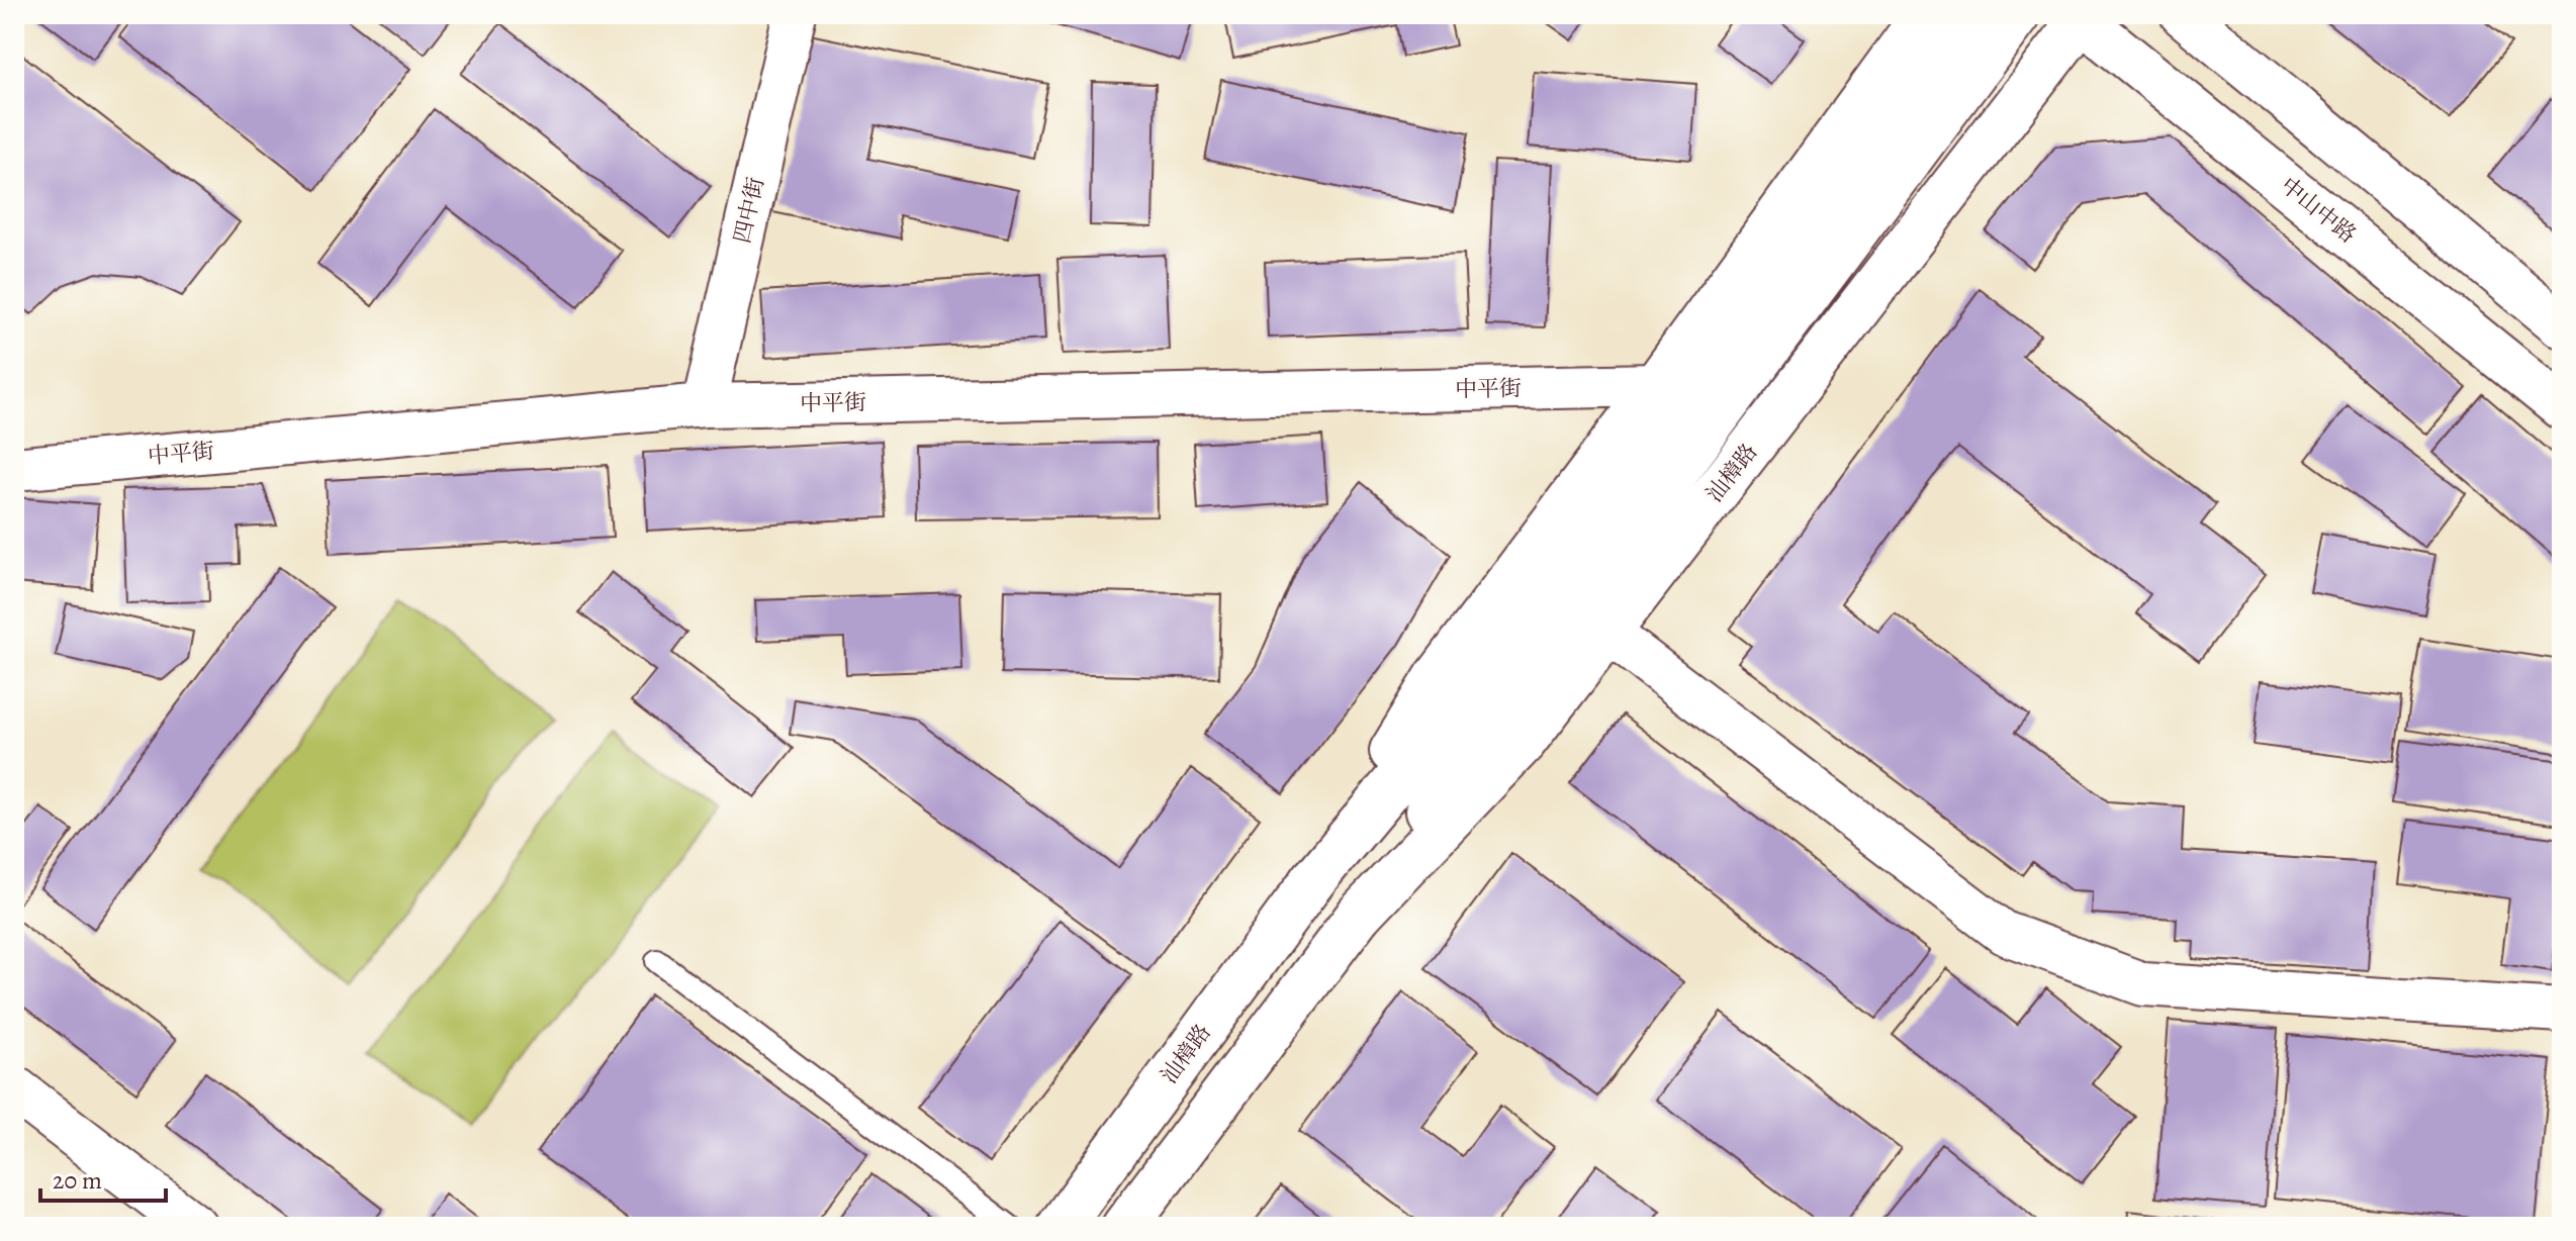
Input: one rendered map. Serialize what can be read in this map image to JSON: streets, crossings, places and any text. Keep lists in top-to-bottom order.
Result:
{
  "streets": {
    "street": [
      "四中街",
      "中山中路",
      "中平街",
      "汕樟路"
    ]
  },
  "crossings": [
    ["四中街", "中平街"],
    ["中山中路", "汕樟路"],
    ["中平街", "汕樟路"]
  ],
  "scale_bar": "20 m"
}
